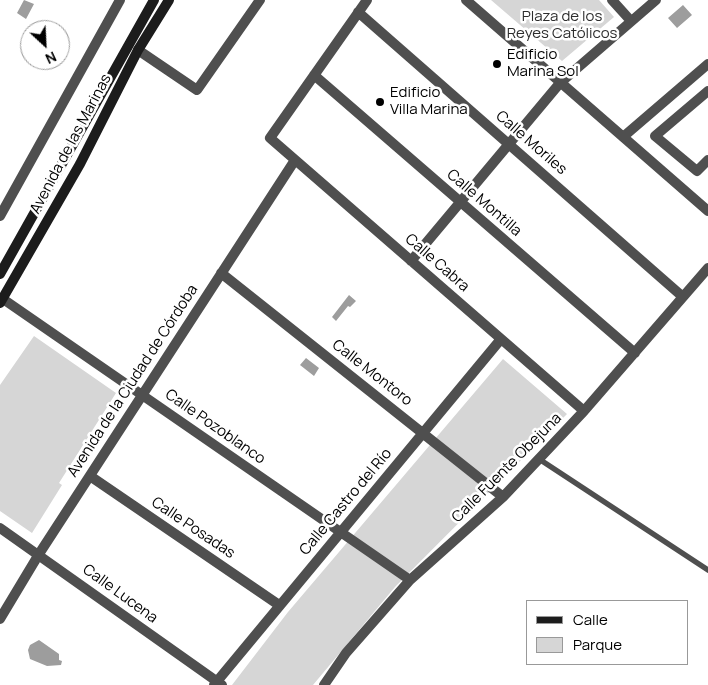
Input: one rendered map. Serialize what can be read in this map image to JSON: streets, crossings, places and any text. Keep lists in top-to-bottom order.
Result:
{
  "streets": {
    "street": [
      "Calle Moriles",
      "Avenida de las Marinas",
      "Calle Montilla",
      "Calle Cabra",
      "Calle Montoro",
      "Avenida de la Ciudad de Córdoba",
      "Calle Pozoblanco",
      "Calle Fuente Obejuna",
      "Calle Castro del Río",
      "Calle Posadas",
      "Calle Lucena"
    ]
  },
  "crossings": [
    ["Calle Moriles", "Calle Fuente Obejuna"],
    ["Avenida de las Marinas", "Calle Pozoblanco"],
    ["Calle Montilla", "Calle Cabra"],
    ["Calle Montilla", "Calle Fuente Obejuna"],
    ["Calle Cabra", "Avenida de la Ciudad de Córdoba"],
    ["Calle Cabra", "Calle Fuente Obejuna"],
    ["Calle Cabra", "Calle Castro del Río"],
    ["Calle Montoro", "Avenida de la Ciudad de Córdoba"],
    ["Calle Montoro", "Calle Fuente Obejuna"],
    ["Calle Montoro", "Calle Castro del Río"],
    ["Avenida de la Ciudad de Córdoba", "Calle Pozoblanco"],
    ["Avenida de la Ciudad de Córdoba", "Calle Posadas"],
    ["Avenida de la Ciudad de Córdoba", "Calle Lucena"],
    ["Calle Pozoblanco", "Calle Fuente Obejuna"],
    ["Calle Pozoblanco", "Calle Castro del Río"],
    ["Calle Castro del Río", "Calle Posadas"],
    ["Calle Castro del Río", "Calle Lucena"]
  ],
  "parks": ["Plaza de los Reyes Católicos"],
  "places": ["Edificio Marina Sol", "Edificio Villa Marina"],
  "legend": ["Calle", "Parque"],
  "north": "bottom right"
}
